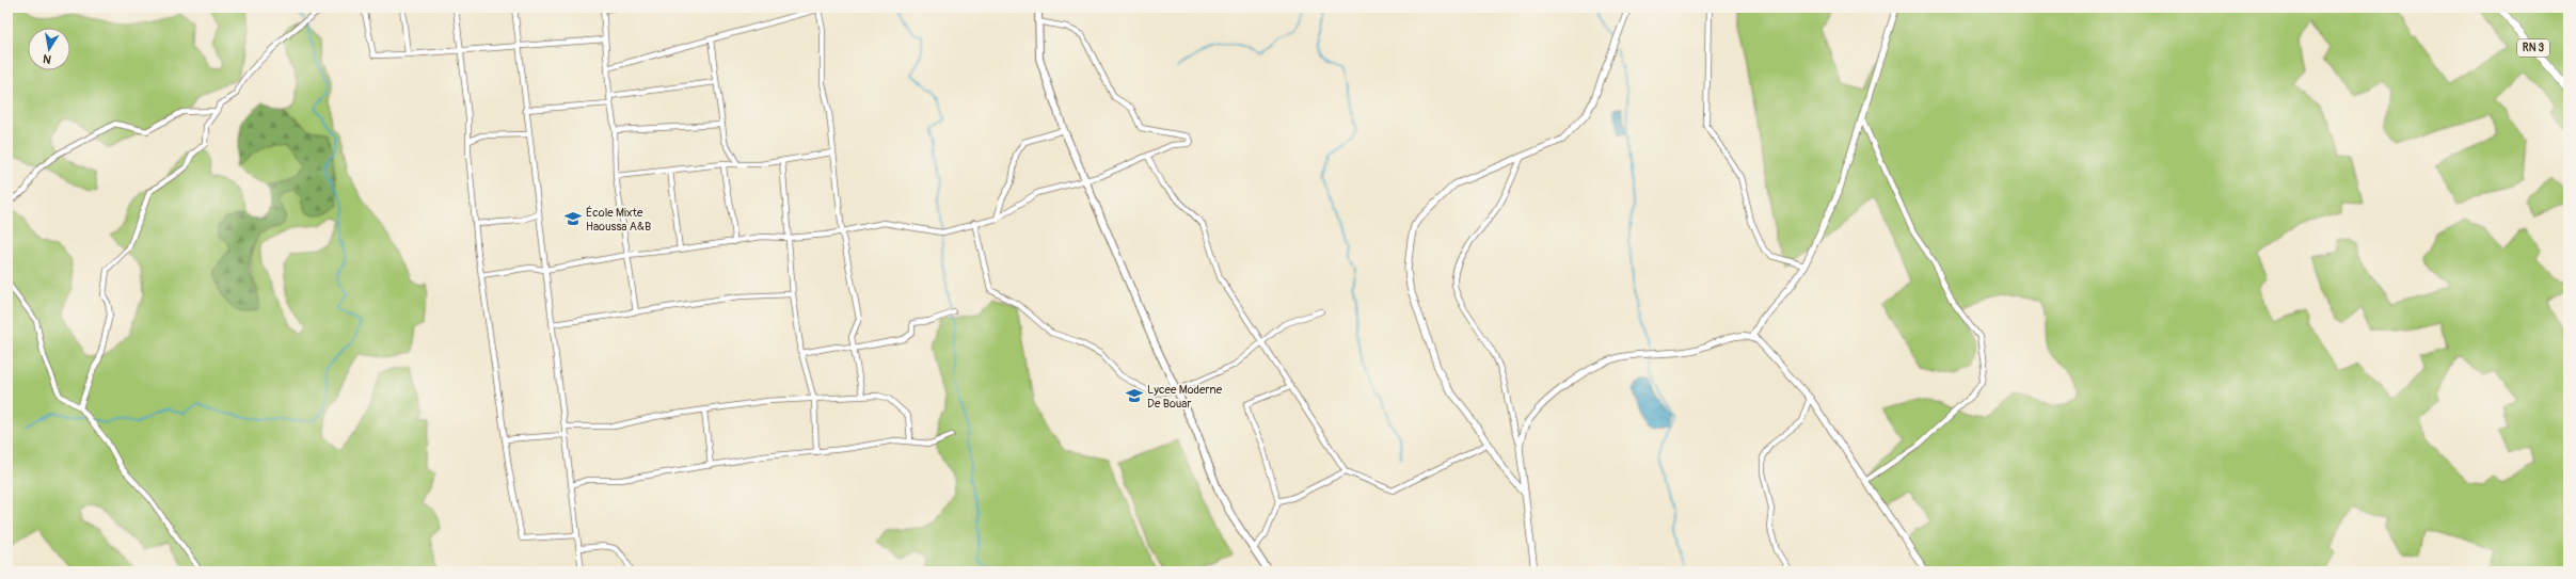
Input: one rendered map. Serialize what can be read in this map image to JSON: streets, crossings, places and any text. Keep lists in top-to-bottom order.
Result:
{
  "streets": {
    "main road": ["RN 3"]
  },
  "places": {
    "school or university": ["École Mixte Haoussa A&B", "Lycee Moderne De Bouar"]
  },
  "north": "bottom"
}
